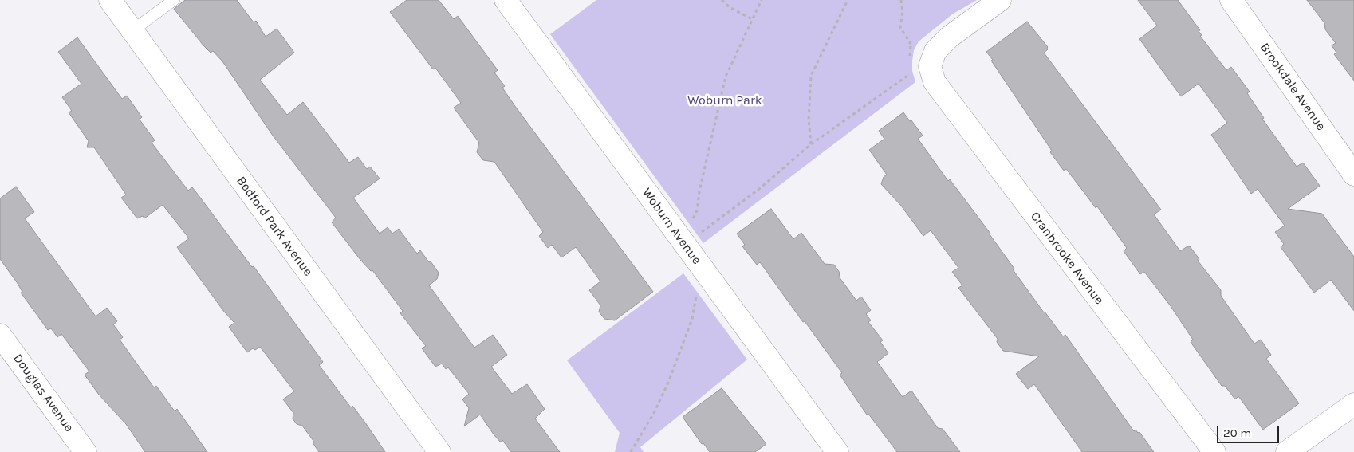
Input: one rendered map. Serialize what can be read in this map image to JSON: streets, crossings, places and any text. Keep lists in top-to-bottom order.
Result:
{
  "streets": {
    "street": [
      "Brookdale Avenue",
      "Bedford Park Avenue",
      "Woburn Avenue",
      "Cranbrooke Avenue",
      "Douglas Avenue"
    ]
  },
  "parks": ["Woburn Park"],
  "scale_bar": "20 m"
}
